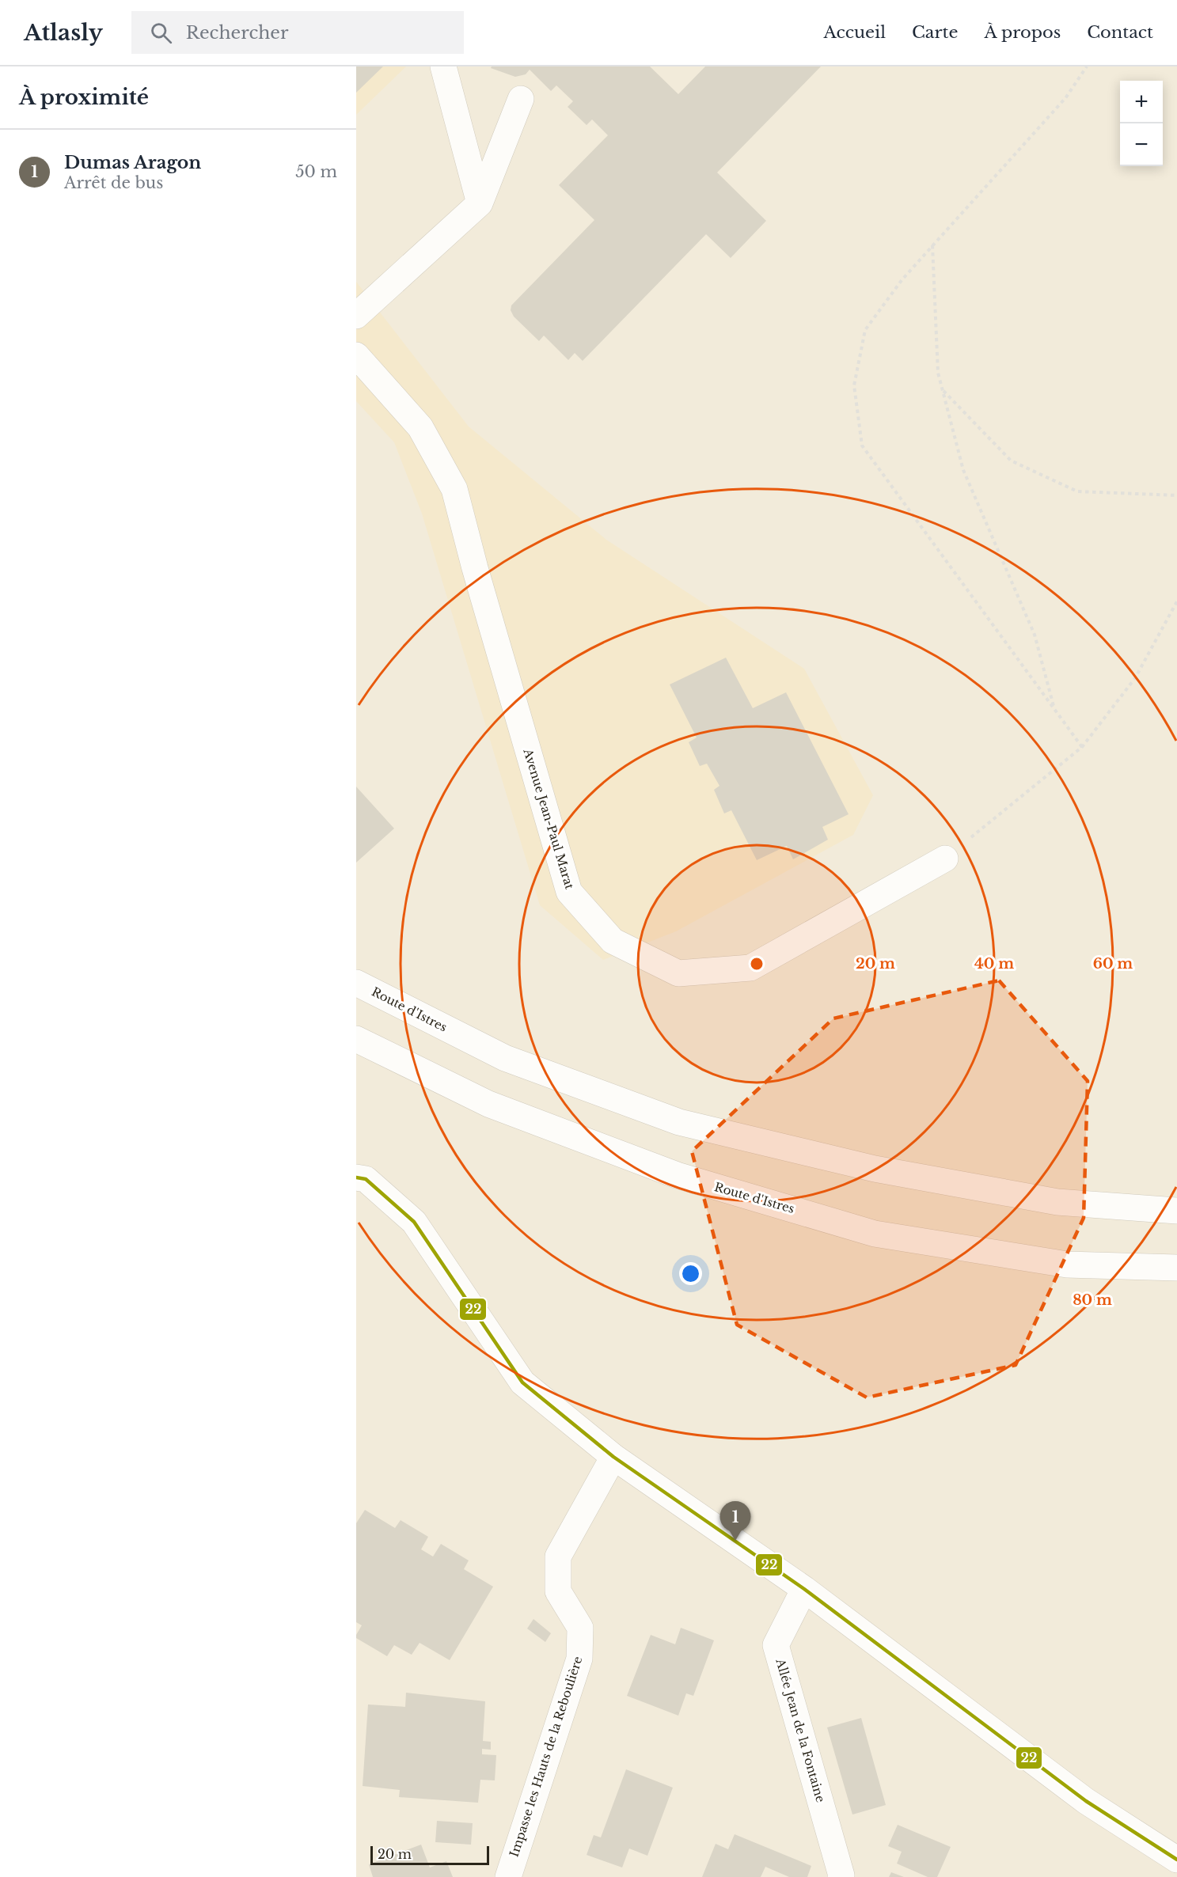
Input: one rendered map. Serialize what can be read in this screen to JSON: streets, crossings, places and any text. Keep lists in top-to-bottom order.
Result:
{
  "streets": {
    "street": [
      "Avenue Jean-Paul Marat",
      "Route d'Istres",
      "Allée Jean de la Fontaine",
      "Impasse les Hauts de la Reboulière"
    ]
  },
  "lines": ["transit line 22"],
  "scale_bar": "20 m",
  "page": {
    "header": "Atlasly",
    "search": "Rechercher",
    "nav": [
      "Accueil",
      "Carte",
      "À propos",
      "Contact"
    ],
    "heading": "À proximité",
    "map_buttons": ["+", "−"],
    "list": [
      {
        "mark": "1",
        "name": "Dumas Aragon",
        "note": "Arrêt de bus",
        "value": "50 m"
      }
    ],
    "pins": "1",
    "scale": "20 m"
  },
  "rings": [
    "20 m",
    "40 m",
    "60 m",
    "80 m"
  ]
}
